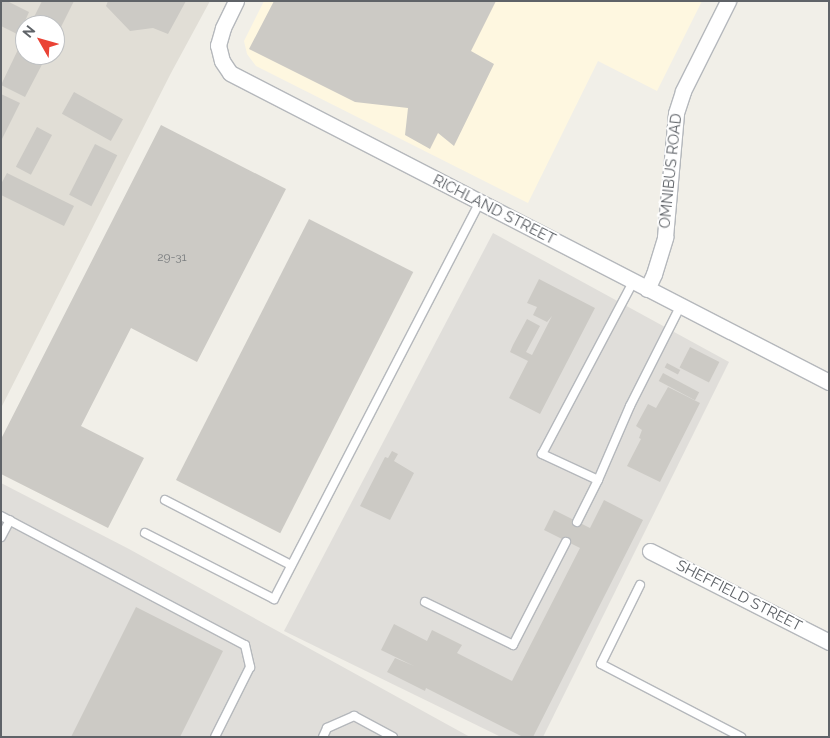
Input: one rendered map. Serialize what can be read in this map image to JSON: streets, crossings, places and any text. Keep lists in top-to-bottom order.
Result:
{
  "streets": {
    "street": ["OMNIBUS ROAD", "RICHLAND STREET", "SHEFFIELD STREET"]
  },
  "crossings": [
    ["OMNIBUS ROAD", "RICHLAND STREET"]
  ],
  "house_numbers": ["29-31"],
  "north": "top left"
}
